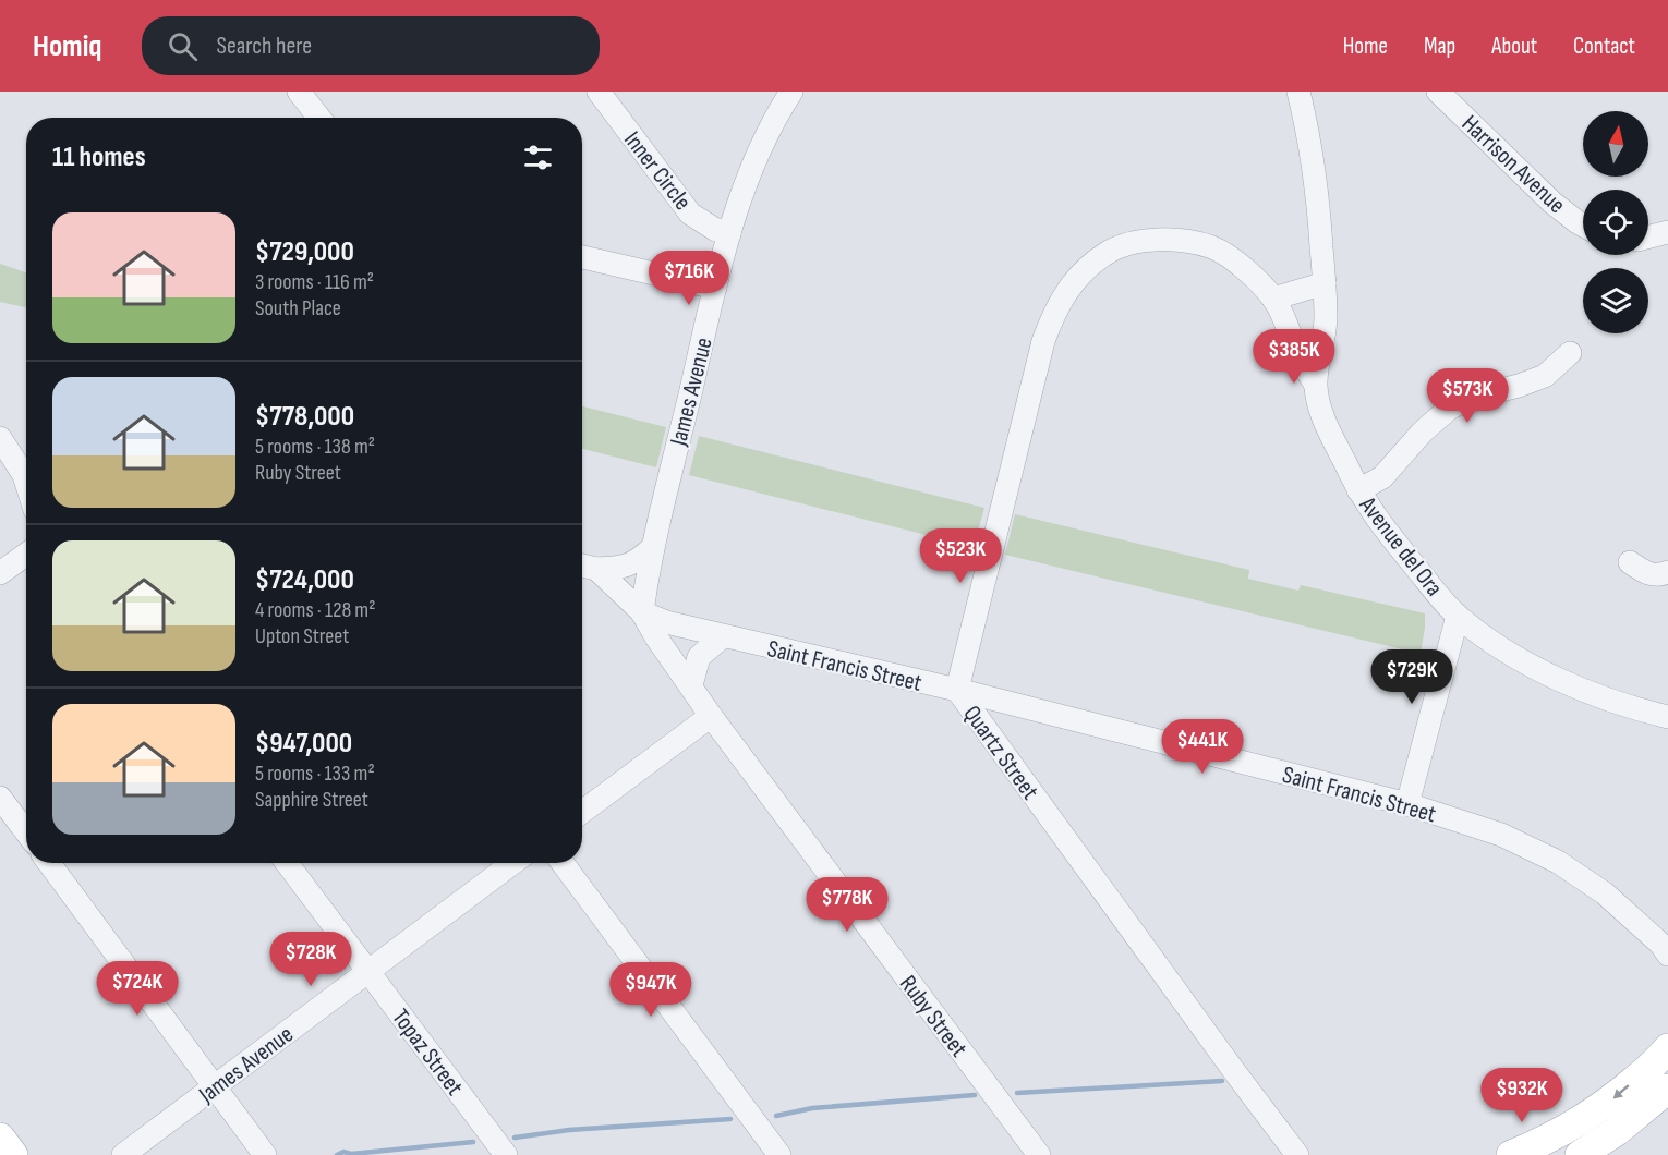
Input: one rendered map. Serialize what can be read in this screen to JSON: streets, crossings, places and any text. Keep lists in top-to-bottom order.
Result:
{
  "streets": {
    "street": [
      "Harrison Avenue",
      "Inner Circle",
      "James Avenue",
      "Avenue del Ora",
      "Saint Francis Street",
      "Quartz Street",
      "Ruby Street",
      "Topaz Street"
    ]
  },
  "crossings": [
    ["Inner Circle", "James Avenue"],
    ["James Avenue", "Saint Francis Street"],
    ["James Avenue", "Ruby Street"],
    ["James Avenue", "Topaz Street"],
    ["Avenue del Ora", "Quartz Street"],
    ["Saint Francis Street", "Quartz Street"],
    ["Saint Francis Street", "Ruby Street"]
  ],
  "north": "top",
  "page": {
    "header": "Homiq",
    "search": "Search here",
    "nav": [
      "Home",
      "Map",
      "About",
      "Contact"
    ],
    "heading": "11 homes",
    "list": [
      {
        "name": "$729,000",
        "note": "3 rooms · 116 m² · South Place"
      },
      {
        "name": "$778,000",
        "note": "5 rooms · 138 m² · Ruby Street"
      },
      {
        "name": "$724,000",
        "note": "4 rooms · 128 m² · Upton Street"
      },
      {
        "name": "$947,000",
        "note": "5 rooms · 133 m² · Sapphire Street"
      }
    ],
    "price": [
      "$716K",
      "$385K",
      "$573K",
      "$523K",
      "$729K",
      "$441K",
      "$778K",
      "$728K",
      "$724K",
      "$947K",
      "$932K"
    ]
  }
}
